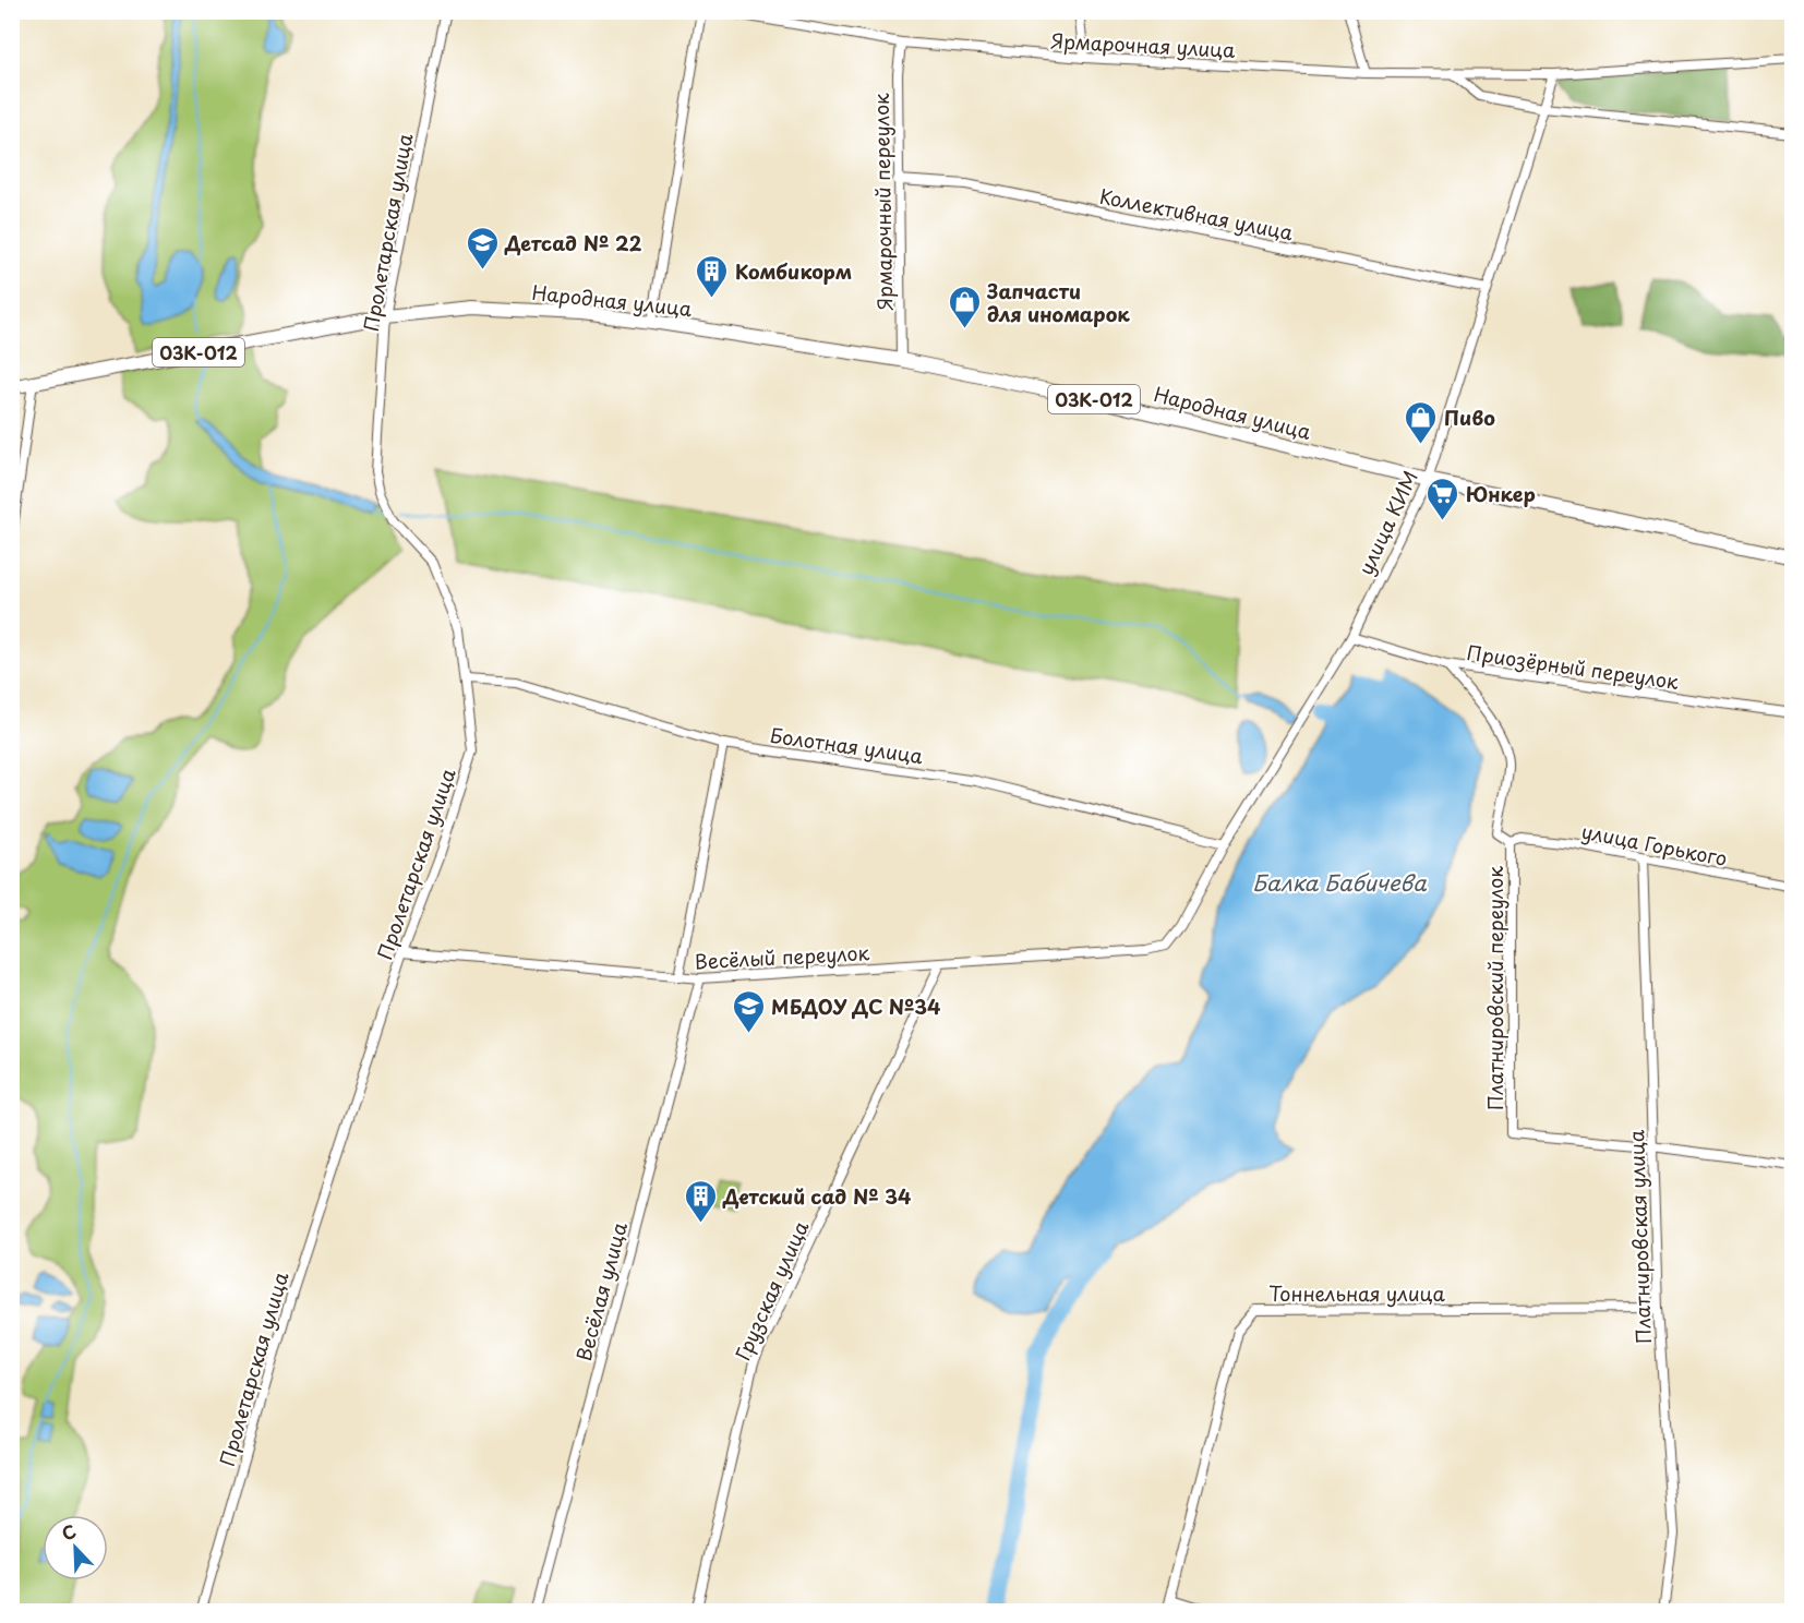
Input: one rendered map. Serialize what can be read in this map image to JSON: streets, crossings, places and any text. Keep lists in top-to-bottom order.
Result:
{
  "streets": {
    "main road": ["Народная улица", "03К-012"],
    "street": [
      "Ярмарочная улица",
      "Ярмарочный переулок",
      "Коллективная улица",
      "Пролетарская улица",
      "улица КИМ",
      "Приозёрный переулок",
      "Болотная улица",
      "улица Горького",
      "Весёлый переулок",
      "Платнировский переулок",
      "Платнировская улица",
      "Грузская улица",
      "Весёлая улица",
      "Тоннельная улица"
    ]
  },
  "crossings": [
    ["Ярмарочная улица", "Ярмарочный переулок"],
    ["Ярмарочная улица", "улица КИМ"],
    ["Ярмарочный переулок", "Коллективная улица"],
    ["Ярмарочный переулок", "Народная улица"],
    ["Коллективная улица", "улица КИМ"],
    ["Пролетарская улица", "Народная улица"],
    ["Пролетарская улица", "03К-012"],
    ["Пролетарская улица", "Болотная улица"],
    ["Пролетарская улица", "Весёлый переулок"],
    ["Народная улица", "03К-012"],
    ["Народная улица", "улица КИМ"],
    ["улица КИМ", "Приозёрный переулок"],
    ["улица КИМ", "Болотная улица"],
    ["улица КИМ", "Весёлый переулок"],
    ["Приозёрный переулок", "Платнировский переулок"],
    ["улица Горького", "Платнировский переулок"],
    ["улица Горького", "Платнировская улица"],
    ["Весёлый переулок", "Грузская улица"],
    ["Весёлый переулок", "Весёлая улица"],
    ["Платнировский переулок", "Платнировская улица"],
    ["Платнировская улица", "Тоннельная улица"]
  ],
  "water": ["Балка Бабичева"],
  "places": {
    "school or university": ["Детсад № 22", "МБДОУ ДС №34"],
    "building": ["Комбикорм", "Детский сад № 34"],
    "shop": ["Запчасти для иномарок", "Пиво"],
    "supermarket": ["Юнкер"]
  },
  "north": "top left"
}
